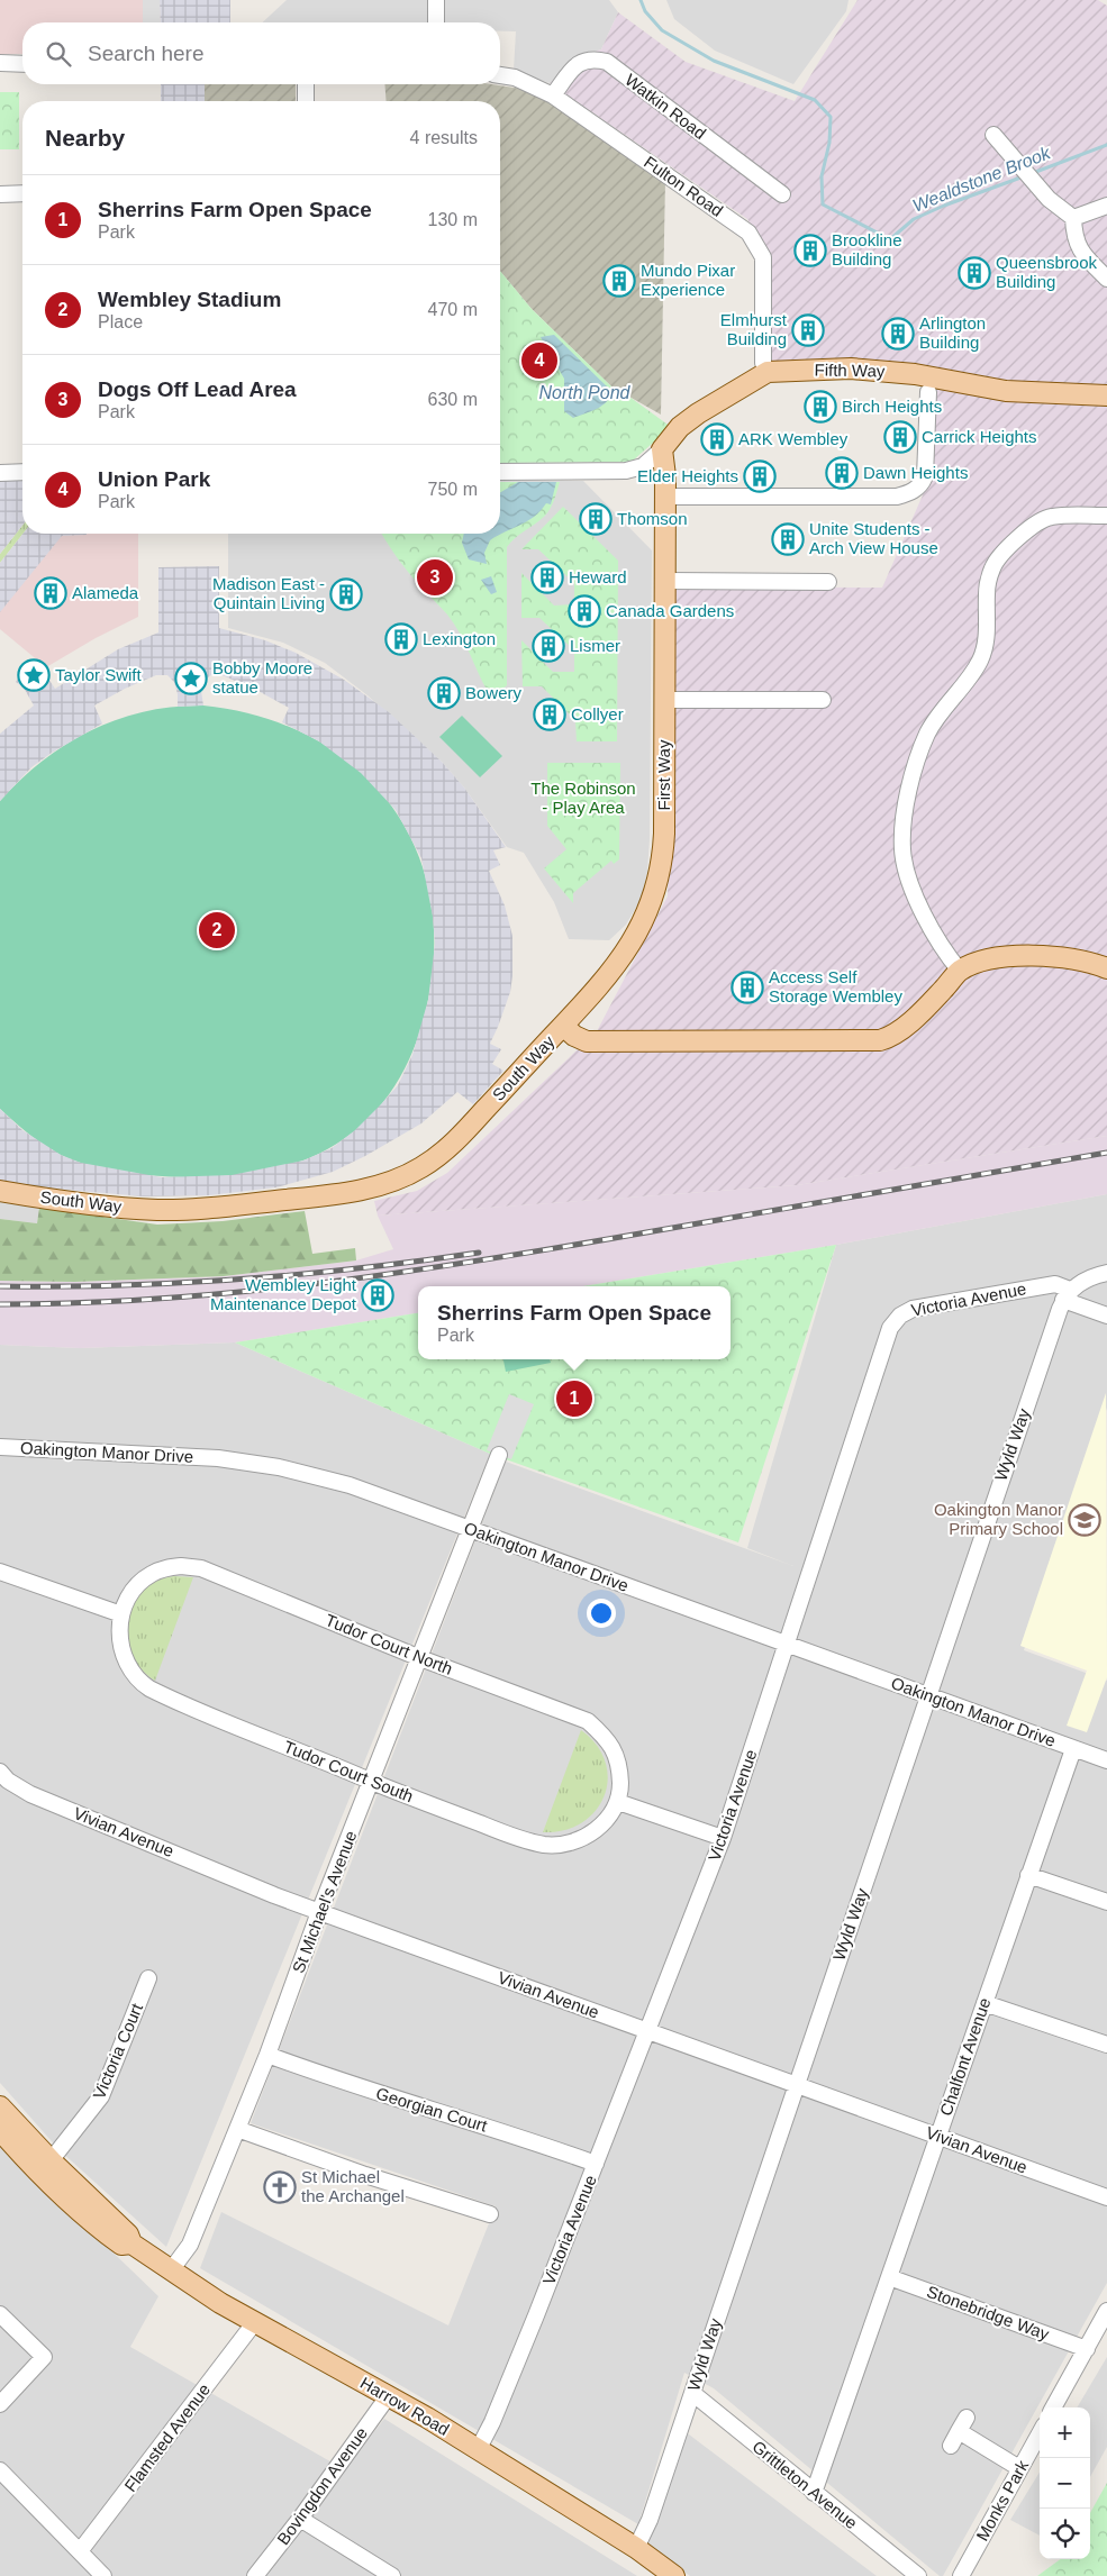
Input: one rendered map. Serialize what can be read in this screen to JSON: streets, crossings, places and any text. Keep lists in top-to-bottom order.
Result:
{
  "streets": {
    "main road": [
      "Fifth Way",
      "First Way",
      "South Way",
      "Harrow Road"
    ],
    "street": [
      "Watkin Road",
      "Fulton Road",
      "Victoria Avenue",
      "Wyld Way",
      "Oakington Manor Drive",
      "Tudor Court North",
      "Tudor Court South",
      "Vivian Avenue",
      "St Michael's Avenue",
      "Victoria Court",
      "Chalfont Avenue",
      "Georgian Court",
      "Stonebridge Way",
      "Flamsted Avenue",
      "Grittleton Avenue",
      "Bovingdon Avenue",
      "Monks Park"
    ]
  },
  "crossings": [
    ["Watkin Road", "Fulton Road"],
    ["Fulton Road", "Fifth Way"],
    ["First Way", "South Way"],
    ["Victoria Avenue", "Wyld Way"],
    ["Victoria Avenue", "Oakington Manor Drive"],
    ["Victoria Avenue", "Vivian Avenue"],
    ["Victoria Avenue", "Georgian Court"],
    ["Victoria Avenue", "Harrow Road"],
    ["Wyld Way", "Oakington Manor Drive"],
    ["Wyld Way", "Vivian Avenue"],
    ["Wyld Way", "Harrow Road"],
    ["Wyld Way", "Grittleton Avenue"],
    ["Oakington Manor Drive", "St Michael's Avenue"],
    ["Oakington Manor Drive", "Chalfont Avenue"],
    ["Tudor Court North", "Tudor Court South"],
    ["Tudor Court North", "St Michael's Avenue"],
    ["Tudor Court South", "St Michael's Avenue"],
    ["Vivian Avenue", "St Michael's Avenue"],
    ["Vivian Avenue", "Chalfont Avenue"],
    ["St Michael's Avenue", "Georgian Court"],
    ["St Michael's Avenue", "Harrow Road"],
    ["Victoria Court", "Harrow Road"],
    ["Chalfont Avenue", "Stonebridge Way"],
    ["Chalfont Avenue", "Grittleton Avenue"],
    ["Harrow Road", "Flamsted Avenue"],
    ["Harrow Road", "Bovingdon Avenue"]
  ],
  "water": ["Wealdstone Brook", "North Pond"],
  "parks": ["The Robinson - Play Area"],
  "places": {
    "building": [
      "Brookline Building",
      "Queensbrook Building",
      "Mundo Pixar Experience",
      "Elmhurst Building",
      "Arlington Building",
      "Birch Heights",
      "Carrick Heights",
      "ARK Wembley",
      "Dawn Heights",
      "Elder Heights",
      "Thomson",
      "Unite Students - Arch View House",
      "Heward",
      "Alameda",
      "Madison East - Quintain Living",
      "Canada Gardens",
      "Lexington",
      "Lismer",
      "Bowery",
      "Collyer",
      "Access Self Storage Wembley",
      "Wembley Light Maintenance Depot"
    ],
    "place": ["Taylor Swift", "Bobby Moore statue"],
    "school or university": ["Oakington Manor Primary School"],
    "church": ["St Michael the Archangel"]
  },
  "page": {
    "search": "Search here",
    "heading": ["Nearby", "4 results"],
    "list": [
      {
        "mark": "1",
        "name": "Sherrins Farm Open Space",
        "note": "Park",
        "value": "130 m"
      },
      {
        "mark": "2",
        "name": "Wembley Stadium",
        "note": "Place",
        "value": "470 m"
      },
      {
        "mark": "3",
        "name": "Dogs Off Lead Area",
        "note": "Park",
        "value": "630 m"
      },
      {
        "mark": "4",
        "name": "Union Park",
        "note": "Park",
        "value": "750 m"
      }
    ],
    "pins": [
      "4",
      "3",
      "2",
      "1"
    ],
    "popup": ["Sherrins Farm Open Space", "Park"],
    "map_buttons": ["+", "−"]
  }
}
